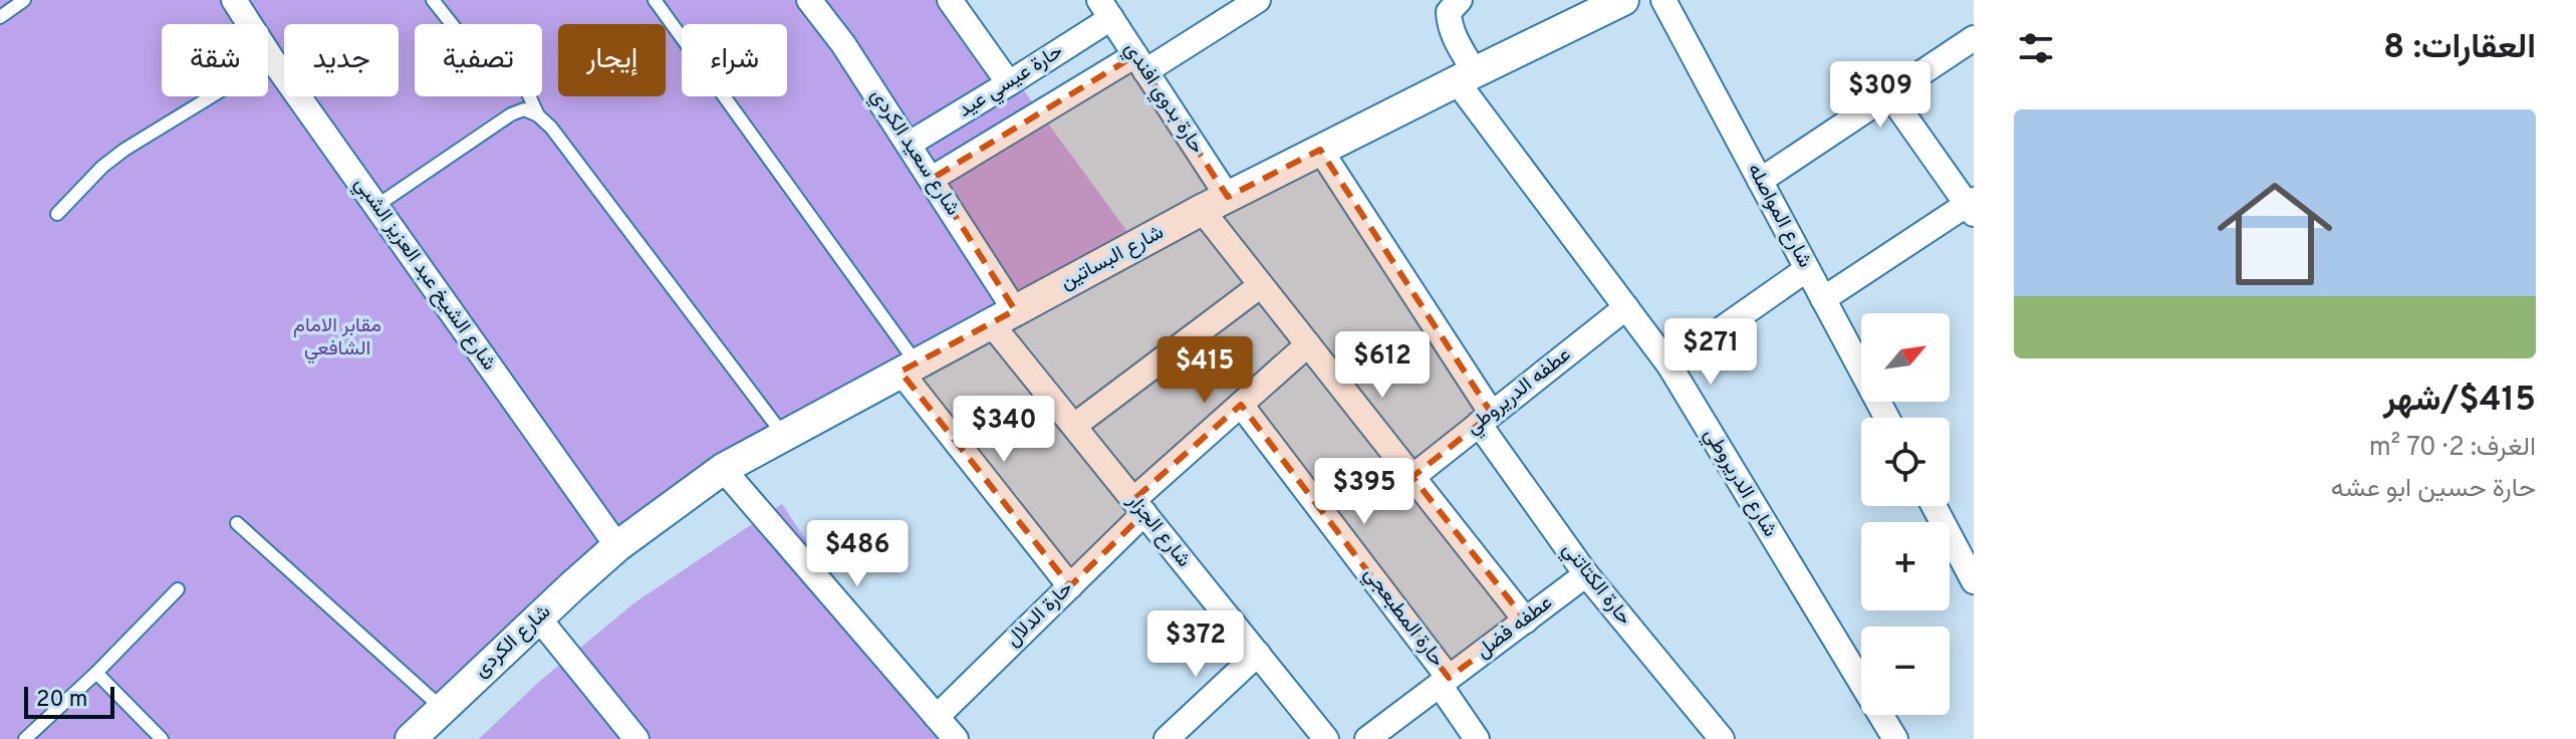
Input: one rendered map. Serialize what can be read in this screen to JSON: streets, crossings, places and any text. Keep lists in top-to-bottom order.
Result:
{
  "streets": {
    "street": [
      "حارة عيسي عيد",
      "حارة بدوي افندي",
      "شارع سعيد الكردي",
      "شارع المواصله",
      "شارع البساتين",
      "شارع الشيخ عبد العزيز الشبي",
      "عطفه الدريروطي",
      "شارع الدريروطي",
      "شارع الجزار",
      "حارة الكتاتني",
      "حارة الدلال",
      "حارة المطبعجي",
      "عطفه فضل",
      "شارع الكردى"
    ]
  },
  "crossings": [
    ["حارة عيسي عيد", "حارة بدوي افندي"],
    ["حارة عيسي عيد", "شارع سعيد الكردي"],
    ["حارة بدوي افندي", "شارع البساتين"],
    ["حارة بدوي افندي", "عطفه الدريروطي"],
    ["حارة بدوي افندي", "حارة الدلال"],
    ["حارة بدوي افندي", "عطفه فضل"],
    ["شارع سعيد الكردي", "شارع البساتين"],
    ["شارع سعيد الكردي", "شارع الجزار"],
    ["شارع البساتين", "شارع الشيخ عبد العزيز الشبي"],
    ["شارع البساتين", "شارع الدريروطي"],
    ["شارع البساتين", "شارع الجزار"],
    ["شارع البساتين", "حارة الكتاتني"],
    ["شارع البساتين", "شارع الكردى"],
    ["شارع الشيخ عبد العزيز الشبي", "شارع الكردى"],
    ["عطفه الدريروطي", "شارع الدريروطي"],
    ["عطفه الدريروطي", "حارة الكتاتني"],
    ["شارع الجزار", "حارة الدلال"],
    ["حارة الكتاتني", "عطفه فضل"],
    ["حارة الدلال", "حارة المطبعجي"],
    ["حارة المطبعجي", "عطفه فضل"]
  ],
  "parks": ["مقابر الامام الشافعي"],
  "scale_bar": "20 m",
  "north": "top right",
  "page": {
    "heading": "العقارات: 8",
    "chip": [
      "شراء",
      "إيجار",
      "تصفية",
      "جديد",
      "شقة"
    ],
    "price": [
      "$309",
      "$271",
      "$612",
      "$415",
      "$340",
      "$395",
      "$486",
      "$372"
    ],
    "list": [
      {
        "name": "$415/شهر",
        "note": "الغرف: 2 · 70 m² · حارة حسين ابو عشه"
      }
    ],
    "map_buttons": ["+", "−"],
    "scale": "20 m"
  }
}
